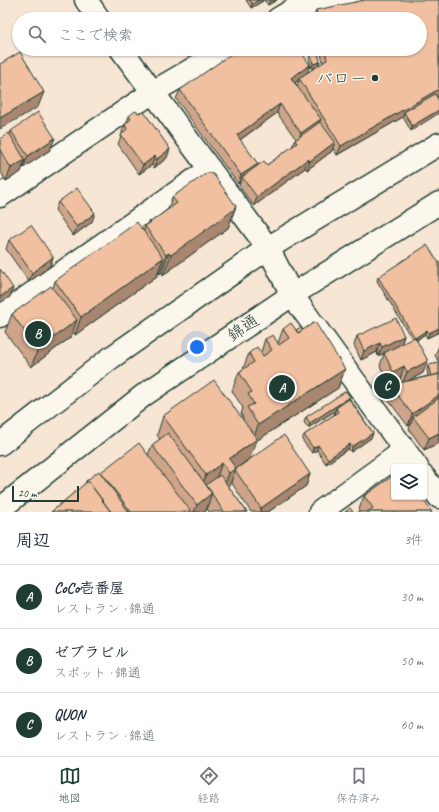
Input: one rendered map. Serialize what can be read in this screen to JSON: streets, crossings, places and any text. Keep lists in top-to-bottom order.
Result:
{
  "streets": {
    "street": ["錦通"]
  },
  "places": ["バロー"],
  "scale_bar": "20 m",
  "page": {
    "search": "ここで検索",
    "pins": ["B", "C", "A"],
    "scale": "20 m",
    "heading": ["周辺", "3件"],
    "list": [
      {
        "mark": "A",
        "name": "CoCo壱番屋",
        "note": "レストラン · 錦通",
        "value": "30 m"
      },
      {
        "mark": "B",
        "name": "ゼブラビル",
        "note": "スポット · 錦通",
        "value": "50 m"
      },
      {
        "mark": "C",
        "name": "QUON",
        "note": "レストラン · 錦通",
        "value": "60 m"
      }
    ],
    "nav": ["地図", "経路", "保存済み"]
  }
}
